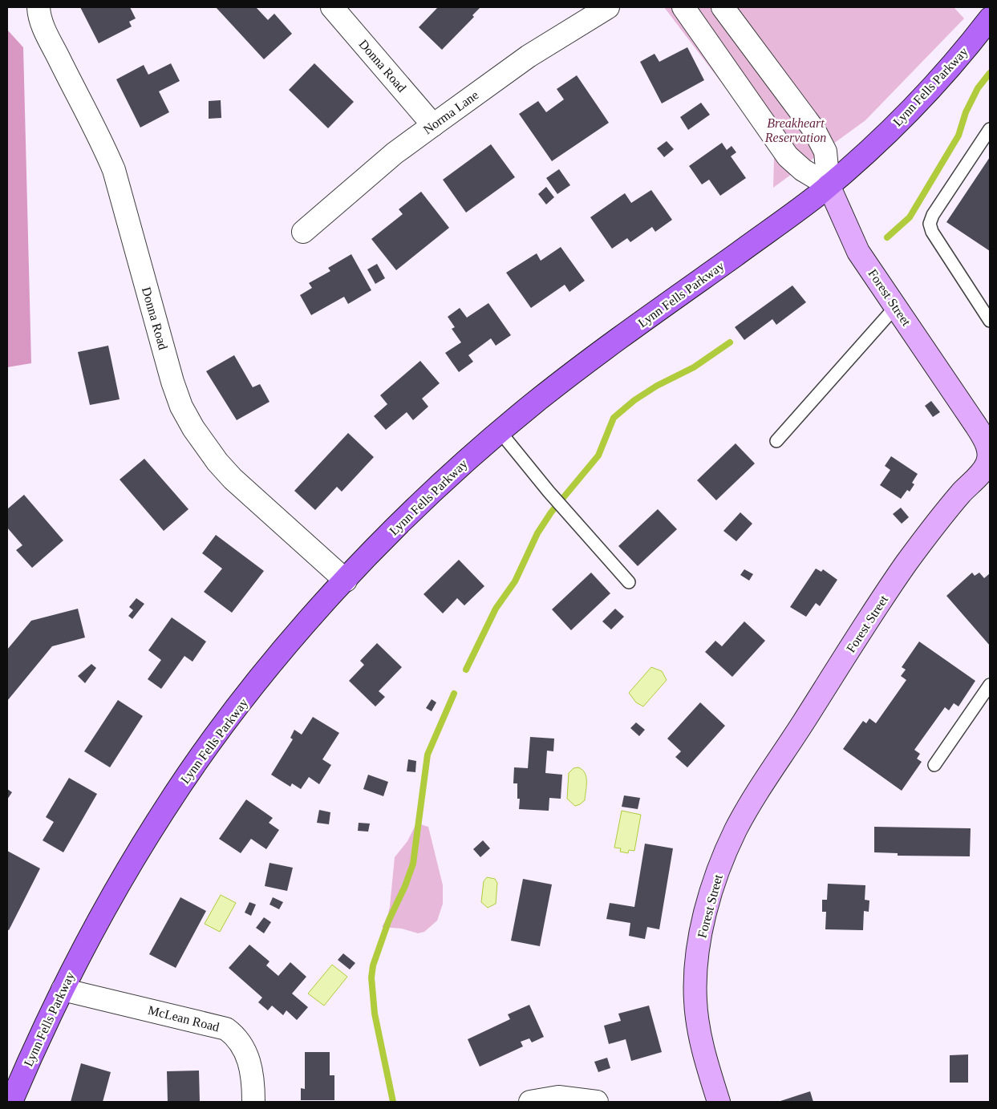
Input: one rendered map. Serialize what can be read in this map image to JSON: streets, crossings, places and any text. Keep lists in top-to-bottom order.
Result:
{
  "streets": {
    "main road": ["Lynn Fells Parkway"],
    "street": [
      "Donna Road",
      "Norma Lane",
      "Forest Street",
      "McLean Road"
    ]
  },
  "crossings": [
    ["Donna Road", "Lynn Fells Parkway"],
    ["Donna Road", "Norma Lane"],
    ["Lynn Fells Parkway", "Forest Street"],
    ["Lynn Fells Parkway", "McLean Road"]
  ],
  "parks": ["Breakheart Reservation"]
}
